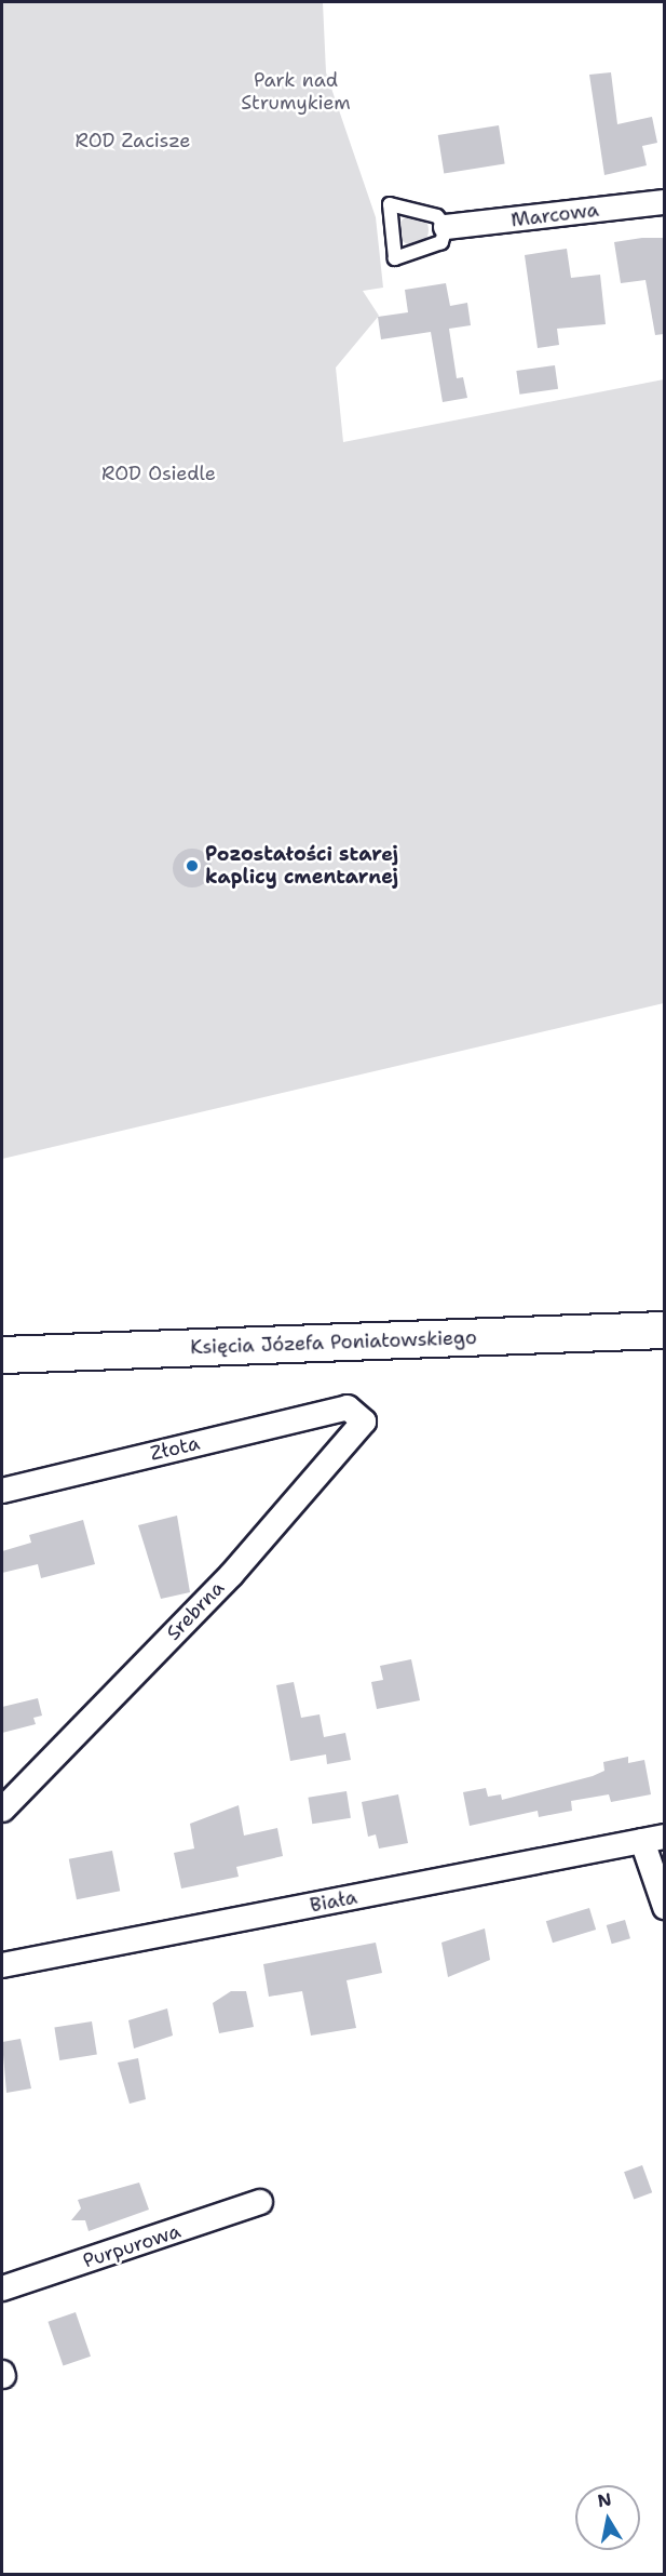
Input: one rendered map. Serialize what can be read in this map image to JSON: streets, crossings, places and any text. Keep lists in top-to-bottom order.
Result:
{
  "streets": {
    "main road": ["Księcia Józefa Poniatowskiego"],
    "street": [
      "Marcowa",
      "Złota",
      "Srebrna",
      "Biała",
      "Purpurowa"
    ]
  },
  "crossings": [
    ["Złota", "Srebrna"]
  ],
  "parks": ["Park nad Strumykiem", "ROD Zacisze", "ROD Osiedle"],
  "places": ["Pozostałości starej kaplicy cmentarnej"],
  "north": "top"
}
